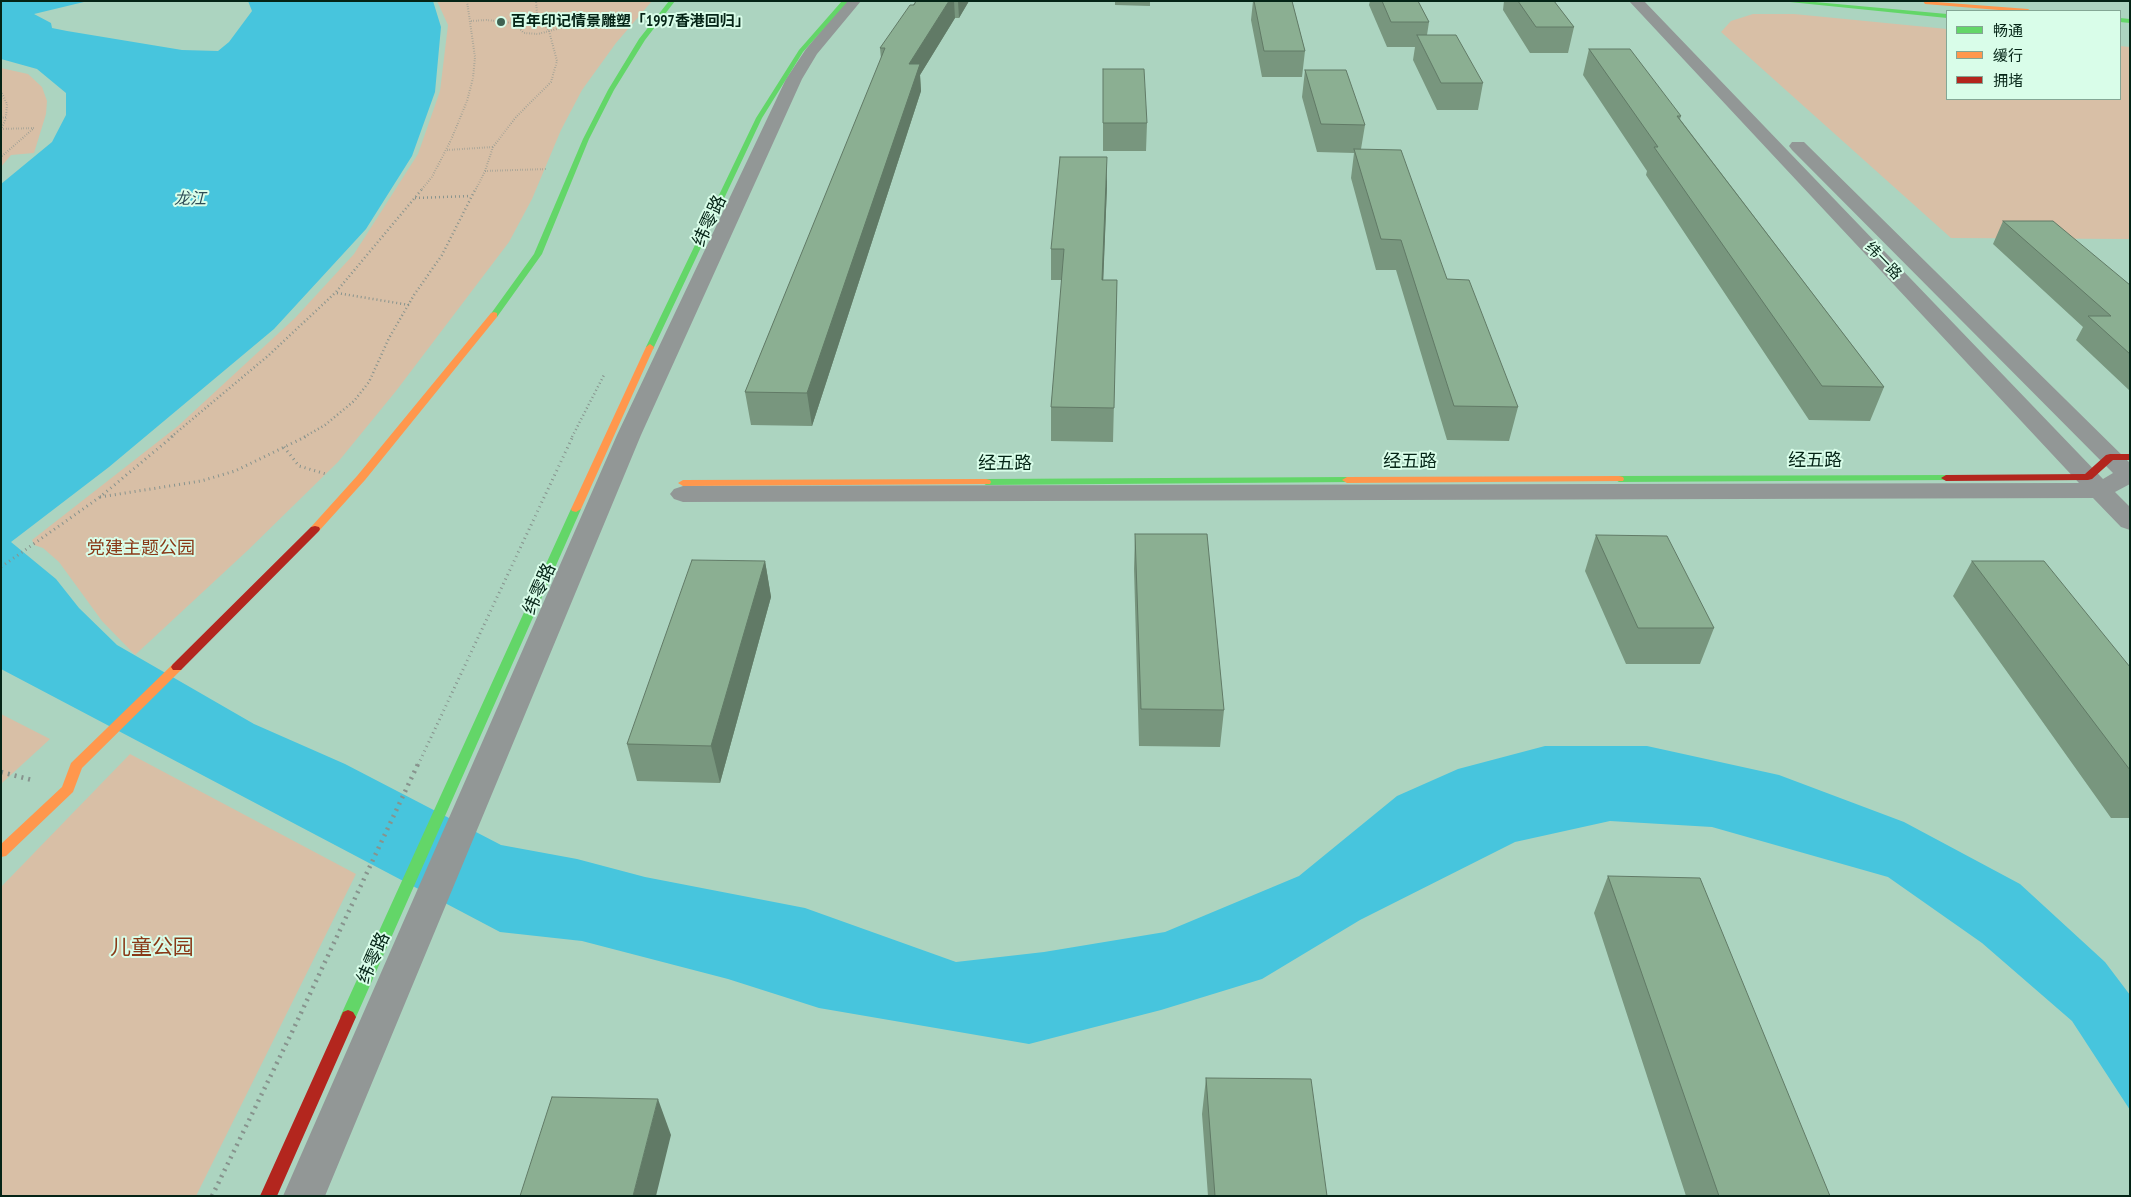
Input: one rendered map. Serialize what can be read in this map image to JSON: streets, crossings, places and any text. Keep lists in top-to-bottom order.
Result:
{
  "streets": {
    "street": ["纬零路", "纬一路"]
  },
  "water": ["龙江"],
  "parks": ["党建主题公园", "儿童公园"],
  "places": ["百年印记情景雕塑「1997香港回归」"],
  "legend": ["畅通", "缓行", "拥堵"]
}
